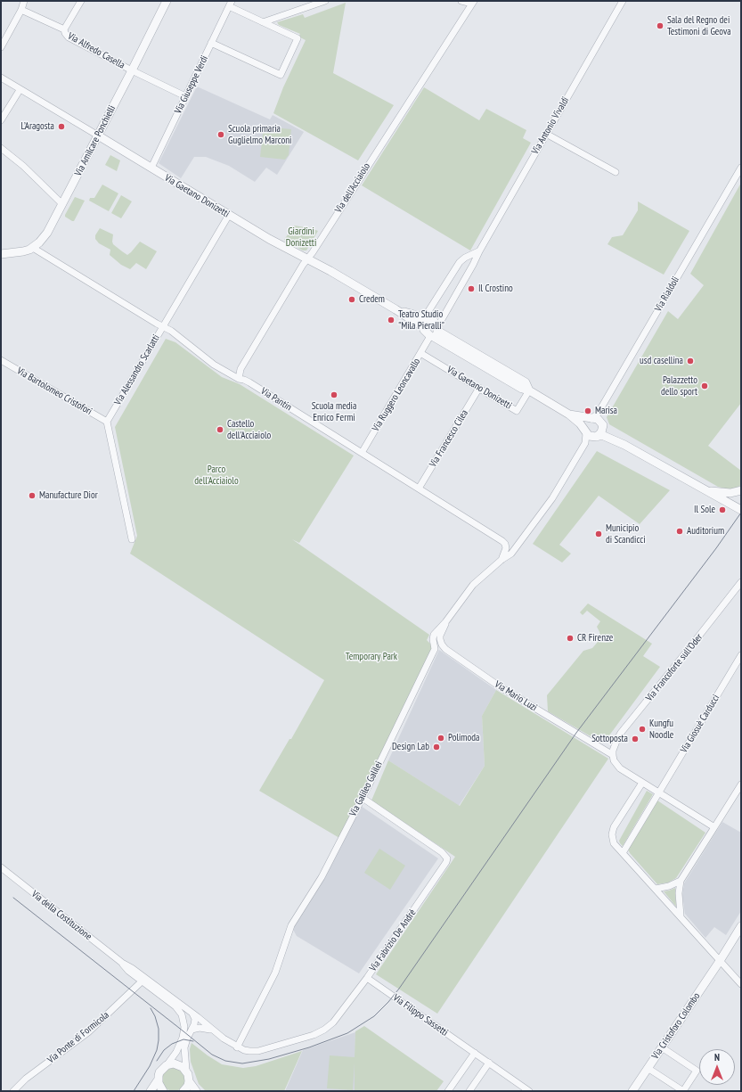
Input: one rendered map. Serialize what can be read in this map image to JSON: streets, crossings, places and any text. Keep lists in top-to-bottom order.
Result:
{
  "streets": {
    "street": [
      "Via Alfredo Casella",
      "Via Giuseppe Verdi",
      "Via Antonio Vivaldi",
      "Via Amilcare Ponchielli",
      "Via dell'Acciaiolo",
      "Via Gaetano Donizetti",
      "Via Rialdoli",
      "Via Alessandro Scarlatti",
      "Via Bartolomeo Cristofori",
      "Via Ruggero Leoncavallo",
      "Via Pantin",
      "Via Francesco Cilea",
      "Via Francoforte sull'Oder",
      "Via Mario Luzi",
      "Via Giosuè Carducci",
      "Via Galileo Galilei",
      "Via della Costituzione",
      "Via Fabrizio De André",
      "Via Filippo Sassetti",
      "Via Cristoforo Colombo",
      "Via Ponte di Formicola"
    ]
  },
  "crossings": [
    ["Via Alfredo Casella", "Via Giuseppe Verdi"],
    ["Via Alfredo Casella", "Via Amilcare Ponchielli"],
    ["Via Giuseppe Verdi", "Via Gaetano Donizetti"],
    ["Via Antonio Vivaldi", "Via Gaetano Donizetti"],
    ["Via Antonio Vivaldi", "Via Ruggero Leoncavallo"],
    ["Via Amilcare Ponchielli", "Via Gaetano Donizetti"],
    ["Via Amilcare Ponchielli", "Via Pantin"],
    ["Via dell'Acciaiolo", "Via Gaetano Donizetti"],
    ["Via dell'Acciaiolo", "Via Pantin"],
    ["Via Gaetano Donizetti", "Via Rialdoli"],
    ["Via Gaetano Donizetti", "Via Alessandro Scarlatti"],
    ["Via Gaetano Donizetti", "Via Ruggero Leoncavallo"],
    ["Via Gaetano Donizetti", "Via Francesco Cilea"],
    ["Via Rialdoli", "Via Galileo Galilei"],
    ["Via Alessandro Scarlatti", "Via Bartolomeo Cristofori"],
    ["Via Alessandro Scarlatti", "Via Pantin"],
    ["Via Ruggero Leoncavallo", "Via Pantin"],
    ["Via Pantin", "Via Francesco Cilea"],
    ["Via Pantin", "Via Galileo Galilei"],
    ["Via Francoforte sull'Oder", "Via Mario Luzi"],
    ["Via Mario Luzi", "Via Galileo Galilei"],
    ["Via Galileo Galilei", "Via della Costituzione"],
    ["Via Galileo Galilei", "Via Fabrizio De André"],
    ["Via della Costituzione", "Via Fabrizio De André"],
    ["Via della Costituzione", "Via Ponte di Formicola"],
    ["Via Fabrizio De André", "Via Filippo Sassetti"]
  ],
  "parks": ["Giardini Donizetti", "Parco dell'Acciaiolo", "Temporary Park"],
  "places": [
    "Sala del Regno dei Testimoni di Geova",
    "L’Aragosta",
    "Scuola primaria Guglielmo Marconi",
    "Il Crostino",
    "Credem",
    "Teatro Studio \"Mila Pieralli\"",
    "usd casellina",
    "Palazzetto dello sport",
    "Scuola media Enrico Fermi",
    "Marisa",
    "Castello dell'Acciaiolo",
    "Manufacture Dior",
    "Il Sole",
    "Auditorium",
    "Municipio di Scandicci",
    "CR Firenze",
    "Kungfu Noodle",
    "Polimoda",
    "Sottoposta",
    "Design Lab"
  ],
  "north": "top"
}
